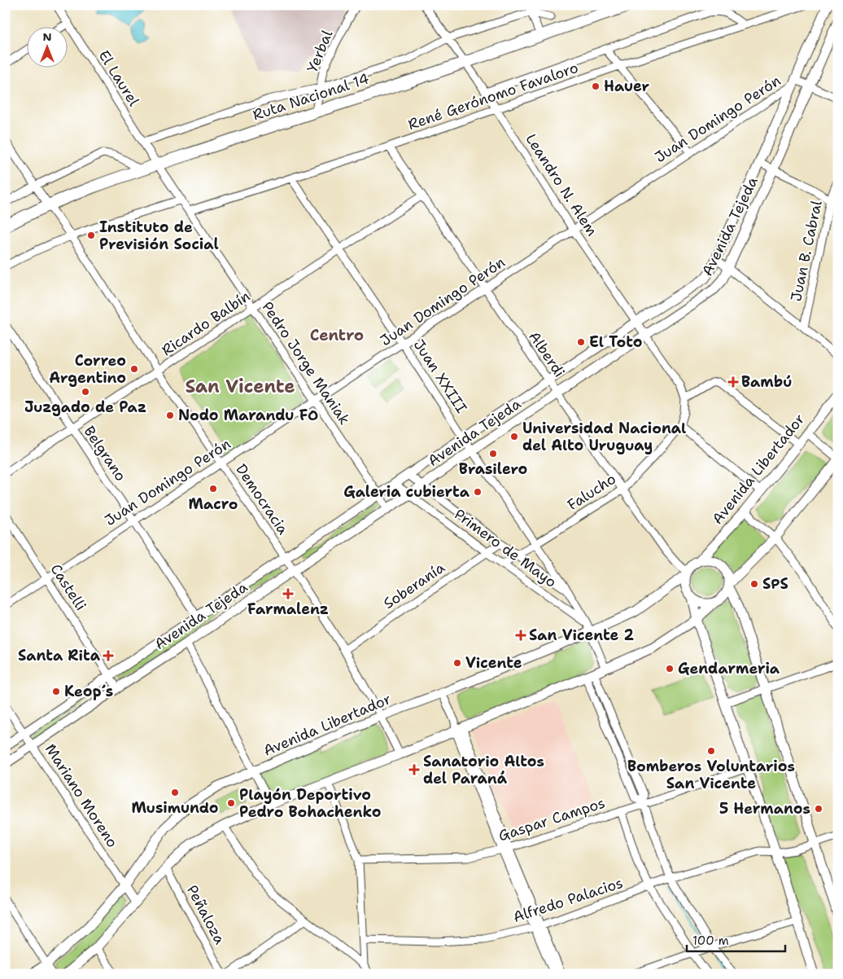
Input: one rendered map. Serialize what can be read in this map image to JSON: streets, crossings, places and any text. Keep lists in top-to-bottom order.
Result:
{
  "streets": {
    "highway": ["Ruta Nacional 14"],
    "main road": ["Avenida Tejeda", "Avenida Libertador"],
    "street": [
      "Yerbal",
      "El Laurel",
      "René Gerónomo Favaloro",
      "Juan Domingo Perón",
      "Leandro N. Alem",
      "Juan B. Cabral",
      "Ricardo Balbín",
      "Alberdi",
      "Pedro Jorge Maniak",
      "Juan XXIII",
      "Belgrano",
      "Falucho",
      "Democracia",
      "Primero de Mayo",
      "Soberanía",
      "Castelli",
      "Mariano Moreno",
      "Gaspar Campos",
      "Alfredo Palacios",
      "Peñaloza"
    ]
  },
  "crossings": [
    ["Yerbal", "Ruta Nacional 14"],
    ["El Laurel", "Ruta Nacional 14"],
    ["El Laurel", "Pedro Jorge Maniak"],
    ["René Gerónomo Favaloro", "Leandro N. Alem"],
    ["René Gerónomo Favaloro", "Alberdi"],
    ["René Gerónomo Favaloro", "Pedro Jorge Maniak"],
    ["René Gerónomo Favaloro", "Juan XXIII"],
    ["Ruta Nacional 14", "Leandro N. Alem"],
    ["Ruta Nacional 14", "Pedro Jorge Maniak"],
    ["Ruta Nacional 14", "Democracia"],
    ["Juan Domingo Perón", "Leandro N. Alem"],
    ["Juan Domingo Perón", "Avenida Tejeda"],
    ["Juan Domingo Perón", "Alberdi"],
    ["Juan Domingo Perón", "Pedro Jorge Maniak"],
    ["Juan Domingo Perón", "Juan XXIII"],
    ["Juan Domingo Perón", "Belgrano"],
    ["Juan Domingo Perón", "Democracia"],
    ["Juan Domingo Perón", "Castelli"],
    ["Leandro N. Alem", "Avenida Tejeda"],
    ["Avenida Tejeda", "Alberdi"],
    ["Avenida Tejeda", "Pedro Jorge Maniak"],
    ["Avenida Tejeda", "Juan XXIII"],
    ["Avenida Tejeda", "Belgrano"],
    ["Avenida Tejeda", "Democracia"],
    ["Avenida Tejeda", "Primero de Mayo"],
    ["Avenida Tejeda", "Castelli"],
    ["Avenida Tejeda", "Mariano Moreno"],
    ["Ricardo Balbín", "Alberdi"],
    ["Ricardo Balbín", "Pedro Jorge Maniak"],
    ["Ricardo Balbín", "Juan XXIII"],
    ["Ricardo Balbín", "Belgrano"],
    ["Ricardo Balbín", "Democracia"],
    ["Alberdi", "Avenida Libertador"],
    ["Alberdi", "Falucho"],
    ["Juan XXIII", "Avenida Libertador"],
    ["Juan XXIII", "Falucho"],
    ["Juan XXIII", "Primero de Mayo"],
    ["Avenida Libertador", "Democracia"],
    ["Avenida Libertador", "Mariano Moreno"],
    ["Falucho", "Primero de Mayo"],
    ["Democracia", "Soberanía"],
    ["Primero de Mayo", "Soberanía"]
  ],
  "districts": ["Centro", "San Vicente"],
  "places": {
    "other": [
      "Hauer",
      "Instituto de Previsión Social",
      "El Toto",
      "Correo Argentino",
      "Juzgado de Paz",
      "Nodo Marandu FO",
      "Universidad Nacional del Alto Uruguay",
      "Brasilero",
      "Macro",
      "Galeria cubierta",
      "SPS",
      "Vicente",
      "Gendarmeria",
      "Keop´s",
      "Bomberos Voluntarios San Vicente",
      "Musimundo",
      "Playón Deportivo Pedro Bohachenko",
      "5 Hermanos"
    ],
    "health": [
      "Bambú",
      "Farmalenz",
      "San Vicente 2",
      "Santa Rita",
      "Sanatorio Altos del Paraná"
    ]
  },
  "scale_bar": "100 m",
  "north": "top"
}
